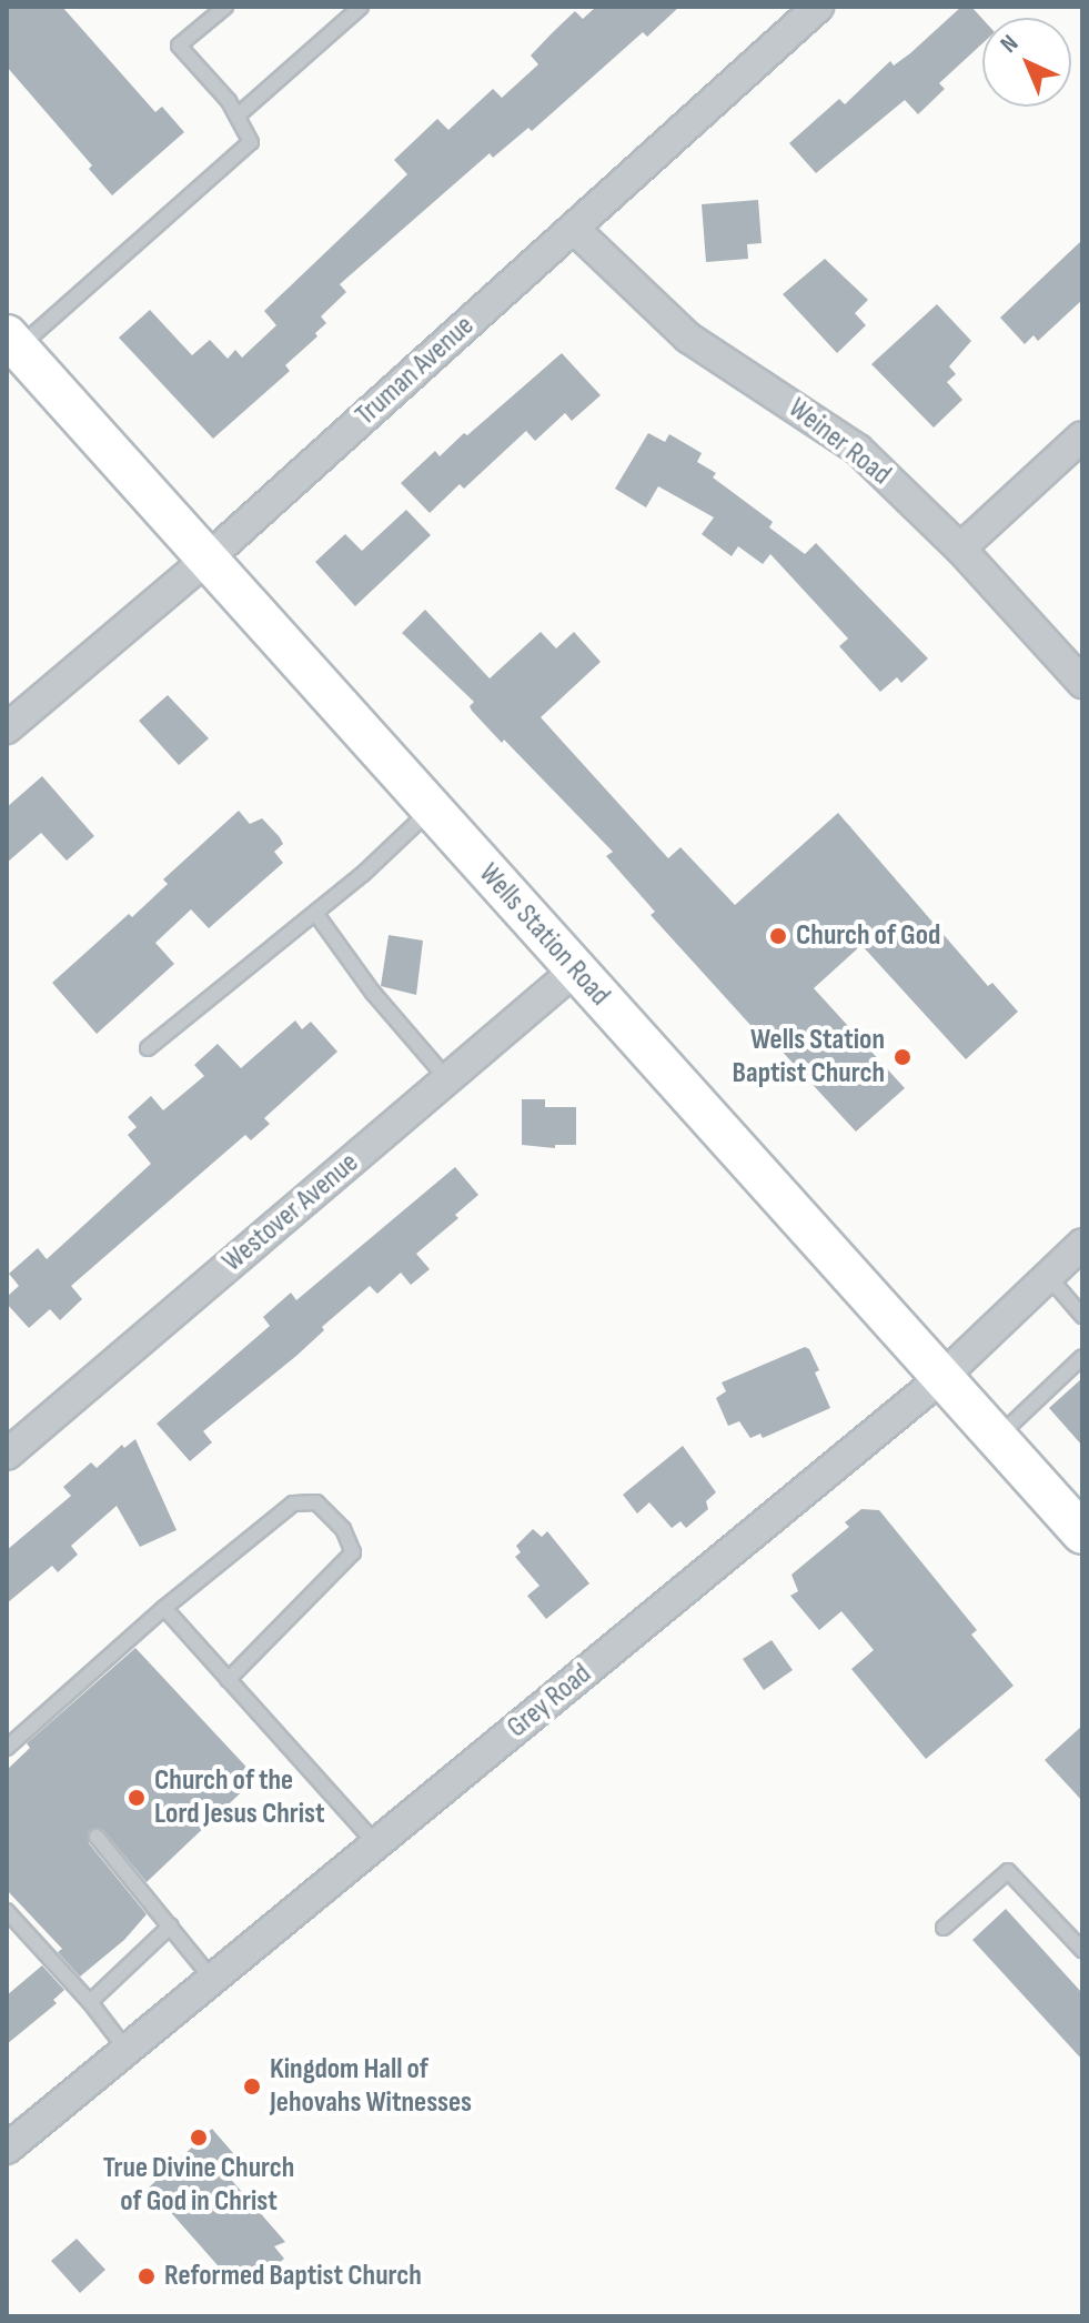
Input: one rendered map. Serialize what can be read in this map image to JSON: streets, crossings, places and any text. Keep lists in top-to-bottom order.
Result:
{
  "streets": {
    "street": [
      "Truman Avenue",
      "Weiner Road",
      "Wells Station Road",
      "Westover Avenue",
      "Grey Road"
    ]
  },
  "crossings": [
    ["Truman Avenue", "Weiner Road"],
    ["Truman Avenue", "Wells Station Road"],
    ["Wells Station Road", "Westover Avenue"],
    ["Wells Station Road", "Grey Road"]
  ],
  "places": [
    "Church of God",
    "Wells Station Baptist Church",
    "Church of the Lord Jesus Christ",
    "Kingdom Hall of Jehovahs Witnesses",
    "True Divine Church of God in Christ",
    "Reformed Baptist Church"
  ],
  "north": "top left"
}
